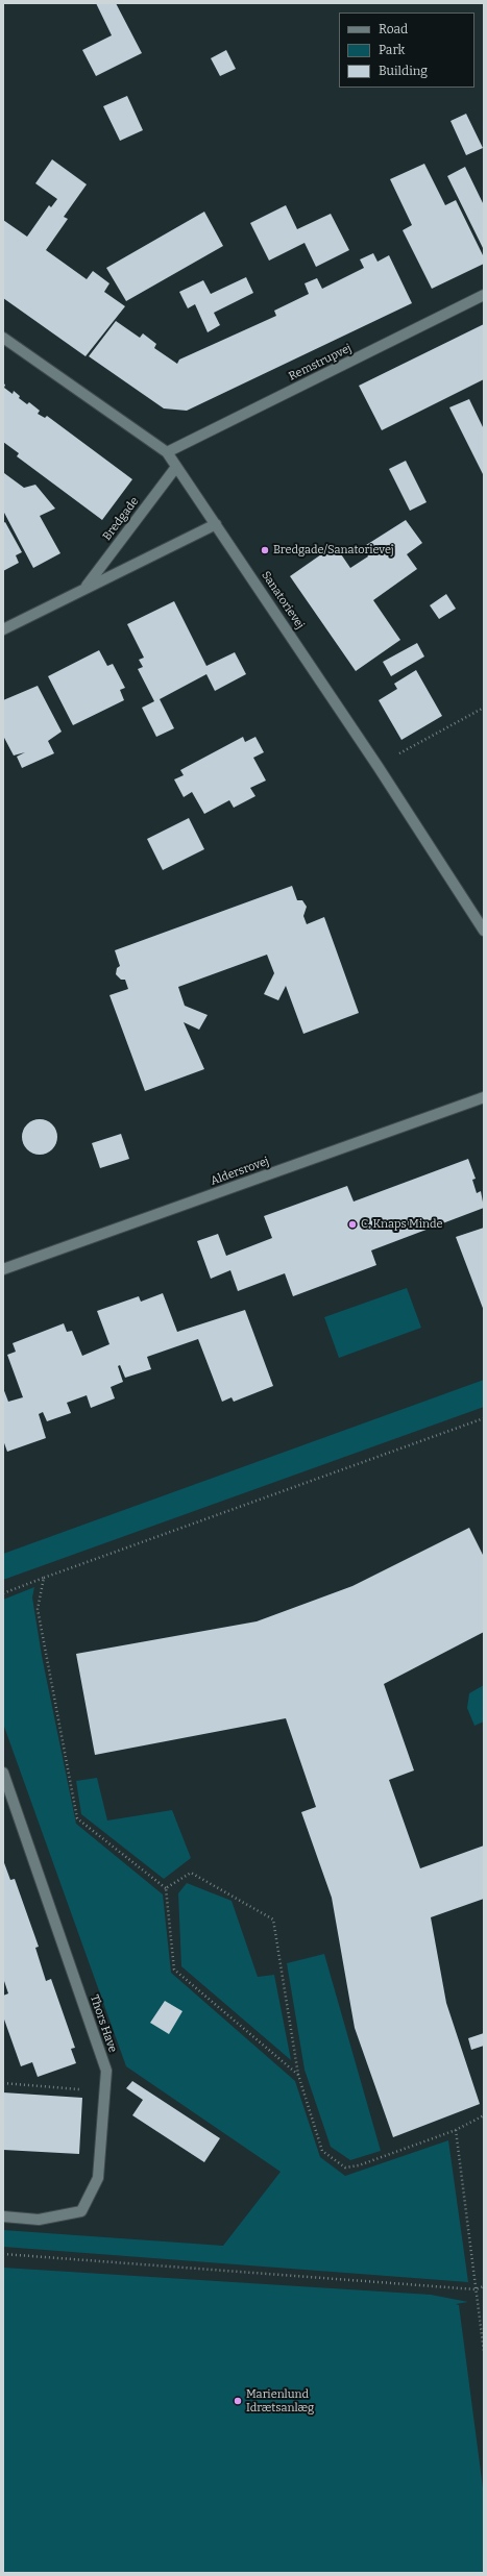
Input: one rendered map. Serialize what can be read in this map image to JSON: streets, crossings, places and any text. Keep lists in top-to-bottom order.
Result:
{
  "streets": {
    "street": [
      "Remstrupvej",
      "Bredgade",
      "Sanatorievej",
      "Aldersrovej",
      "Thors Have"
    ]
  },
  "crossings": [
    ["Remstrupvej", "Sanatorievej"],
    ["Bredgade", "Sanatorievej"]
  ],
  "places": ["Bredgade/Sanatorievej", "C. Knaps Minde", "Marienlund Idrætsanlæg"],
  "legend": ["Road", "Park", "Building"]
}
